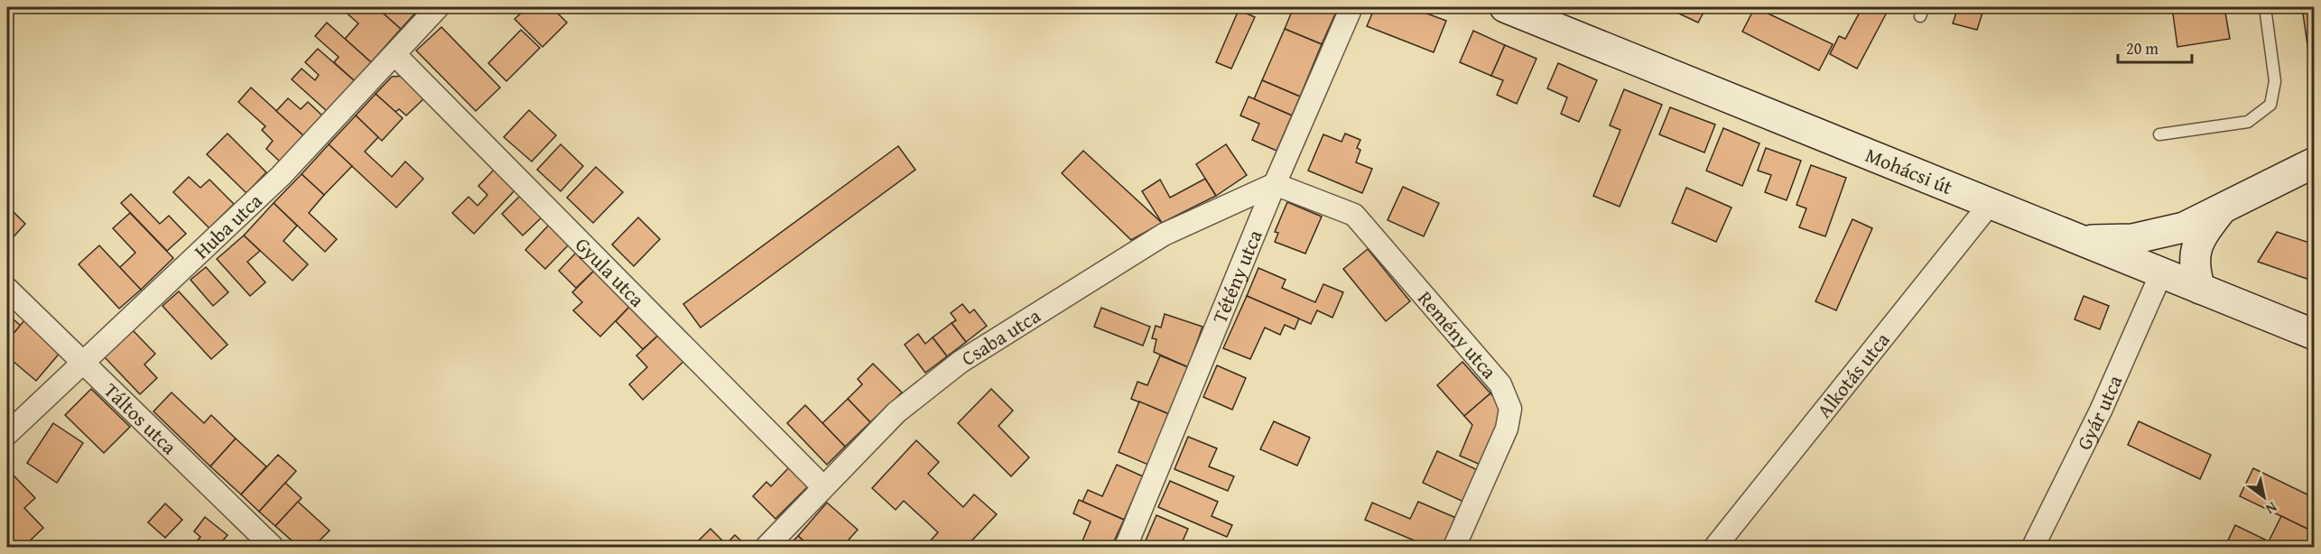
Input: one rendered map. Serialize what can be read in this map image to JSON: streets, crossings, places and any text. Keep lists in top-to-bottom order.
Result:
{
  "streets": {
    "main road": ["Mohácsi út"],
    "street": [
      "Huba utca",
      "Gyula utca",
      "Tétény utca",
      "Remény utca",
      "Csaba utca",
      "Alkotás utca",
      "Gyár utca",
      "Táltos utca"
    ]
  },
  "crossings": [
    ["Mohácsi út", "Alkotás utca"],
    ["Mohácsi út", "Gyár utca"],
    ["Huba utca", "Gyula utca"],
    ["Huba utca", "Táltos utca"],
    ["Gyula utca", "Csaba utca"],
    ["Tétény utca", "Remény utca"],
    ["Tétény utca", "Csaba utca"],
    ["Remény utca", "Csaba utca"]
  ],
  "scale_bar": "20 m",
  "north": "bottom right"
}
